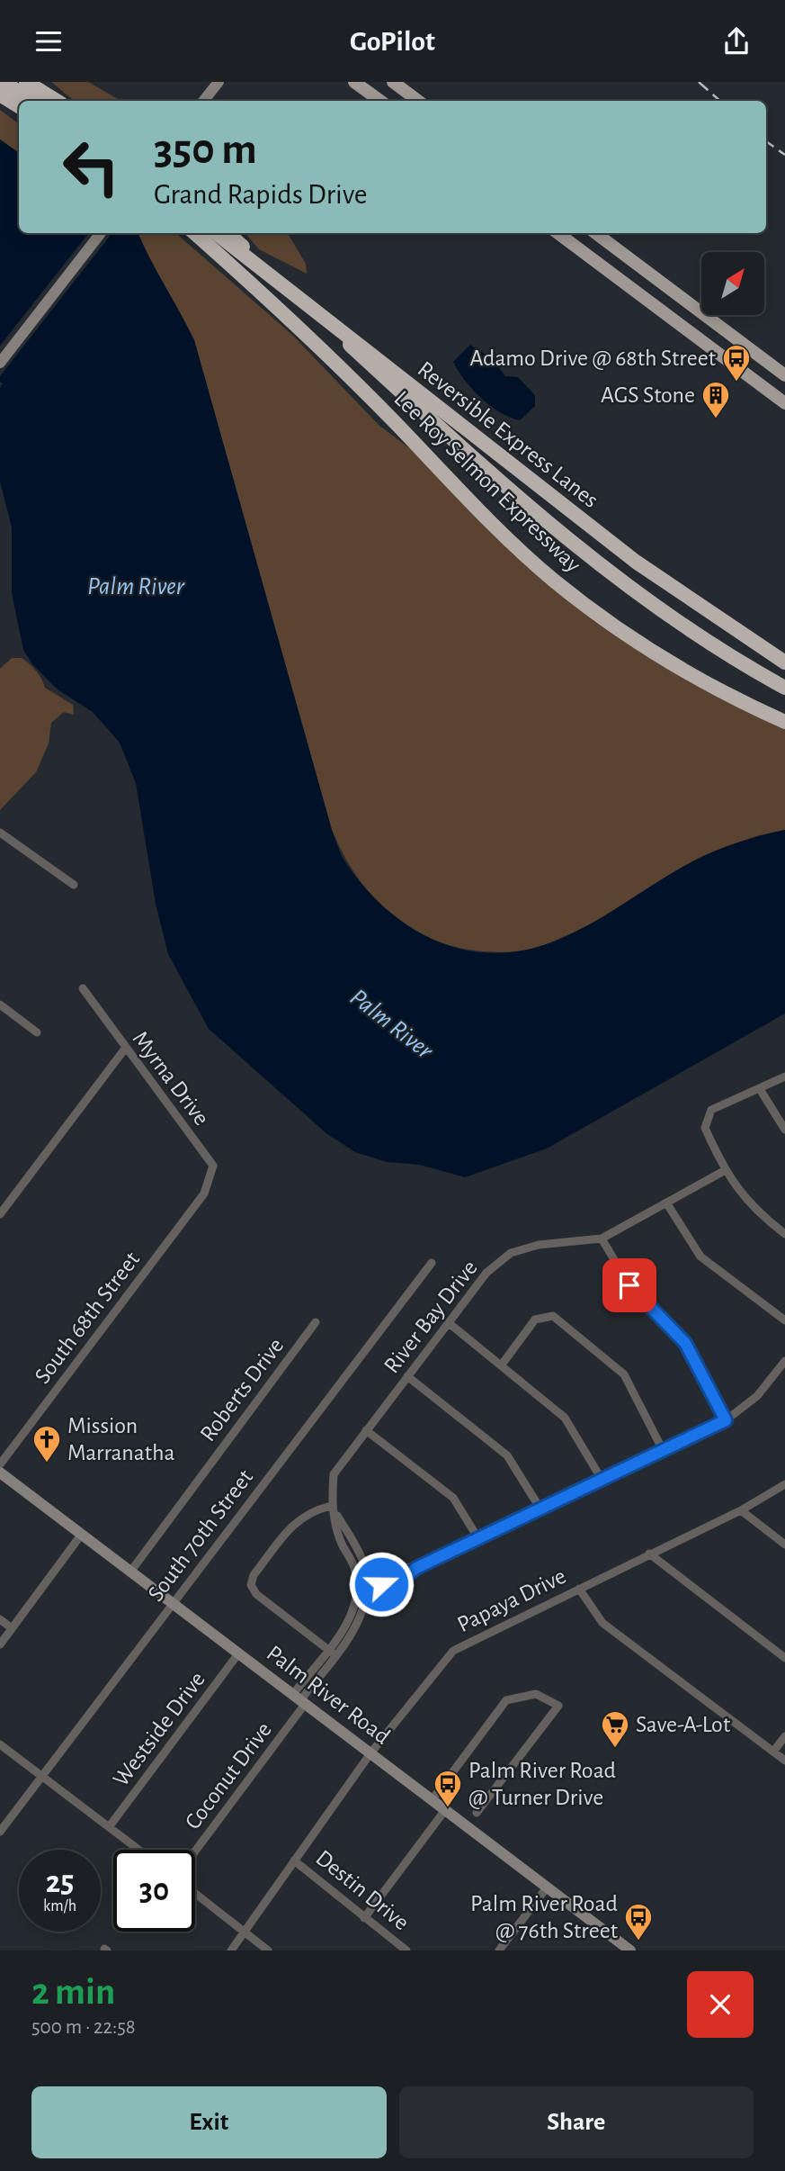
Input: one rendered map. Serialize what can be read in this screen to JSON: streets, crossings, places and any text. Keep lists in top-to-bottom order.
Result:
{
  "streets": {
    "highway": ["Reversible Express Lanes", "Lee Roy Selmon Expressway"],
    "street": [
      "Myrna Drive",
      "River Bay Drive",
      "South 68th Street",
      "Roberts Drive",
      "South 70th Street",
      "Papaya Drive",
      "Palm River Road",
      "Westside Drive",
      "Coconut Drive",
      "Destin Drive"
    ]
  },
  "crossings": [
    ["Myrna Drive", "South 68th Street"],
    ["Roberts Drive", "Palm River Road"],
    ["South 70th Street", "Palm River Road"],
    ["Papaya Drive", "Palm River Road"],
    ["Papaya Drive", "Destin Drive"],
    ["Palm River Road", "Westside Drive"],
    ["Palm River Road", "Coconut Drive"]
  ],
  "water": ["Palm River"],
  "places": {
    "bus stop": ["Adamo Drive @ 68th Street", "Palm River Road @ Turner Drive", "Palm River Road @ 76th Street"],
    "building": ["AGS Stone"],
    "church": ["Mission Marranatha"],
    "supermarket": ["Save-A-Lot"]
  },
  "north": "top right",
  "page": {
    "header": "GoPilot",
    "turn": ["350 m", "Grand Rapids Drive"],
    "speed": "25 km/h",
    "limit": "30",
    "heading": ["2 min", "500 m · 22:58"],
    "buttons": ["Exit", "Share"]
  }
}
